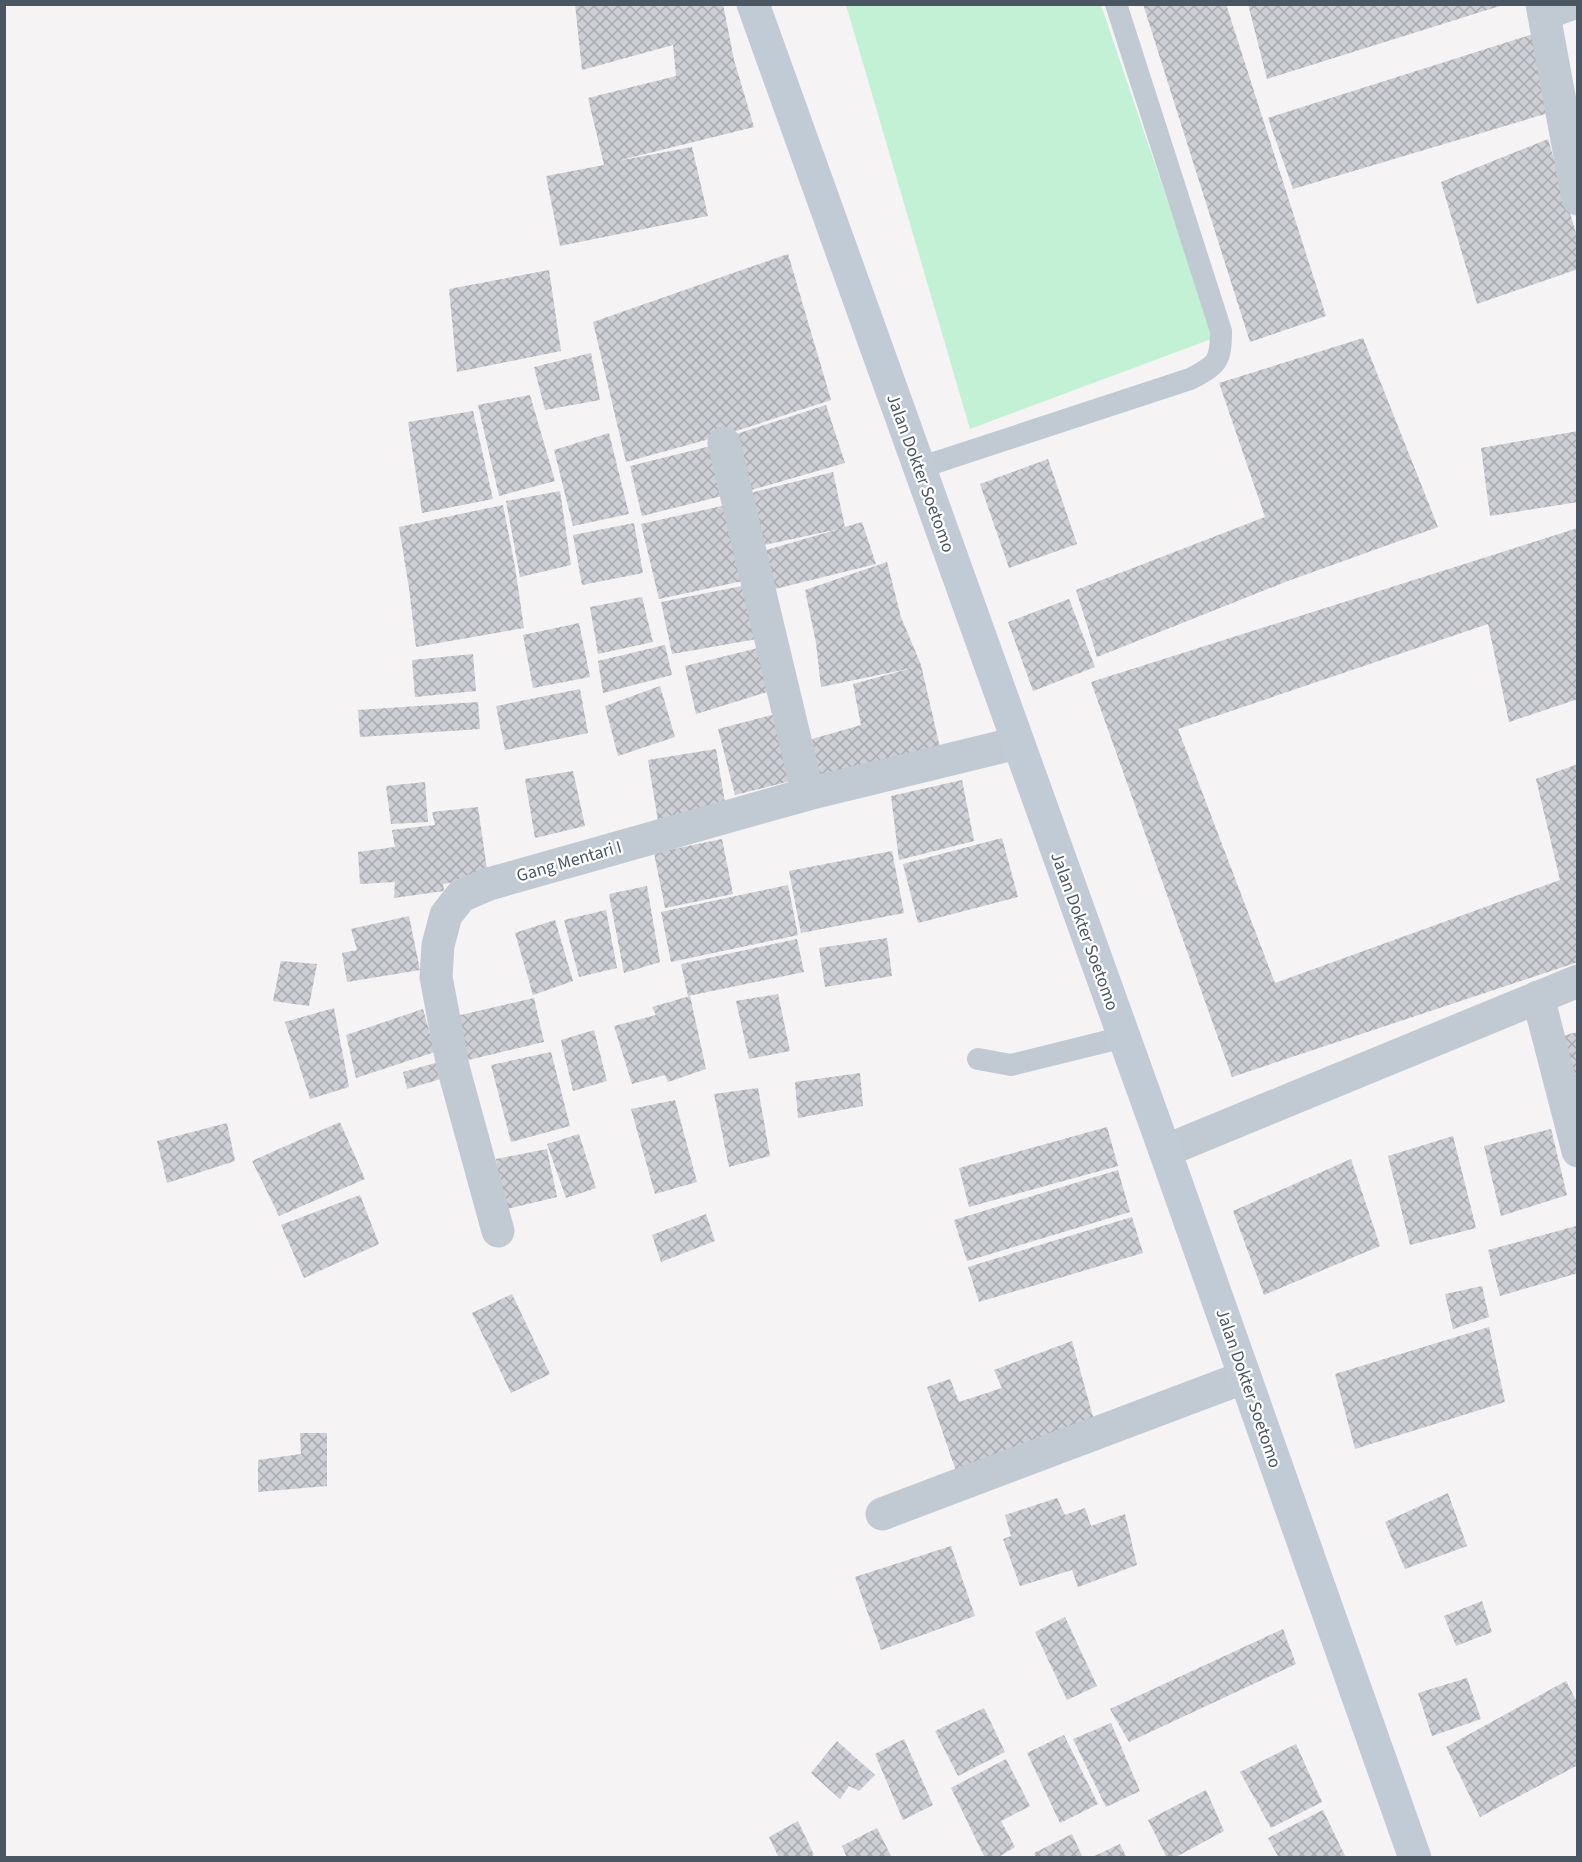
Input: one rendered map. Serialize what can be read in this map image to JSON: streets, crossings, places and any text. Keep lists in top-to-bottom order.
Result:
{
  "streets": {
    "street": ["Jalan Dokter Soetomo", "Gang Mentari I"]
  },
  "crossings": [
    ["Jalan Dokter Soetomo", "Gang Mentari I"]
  ]
}
